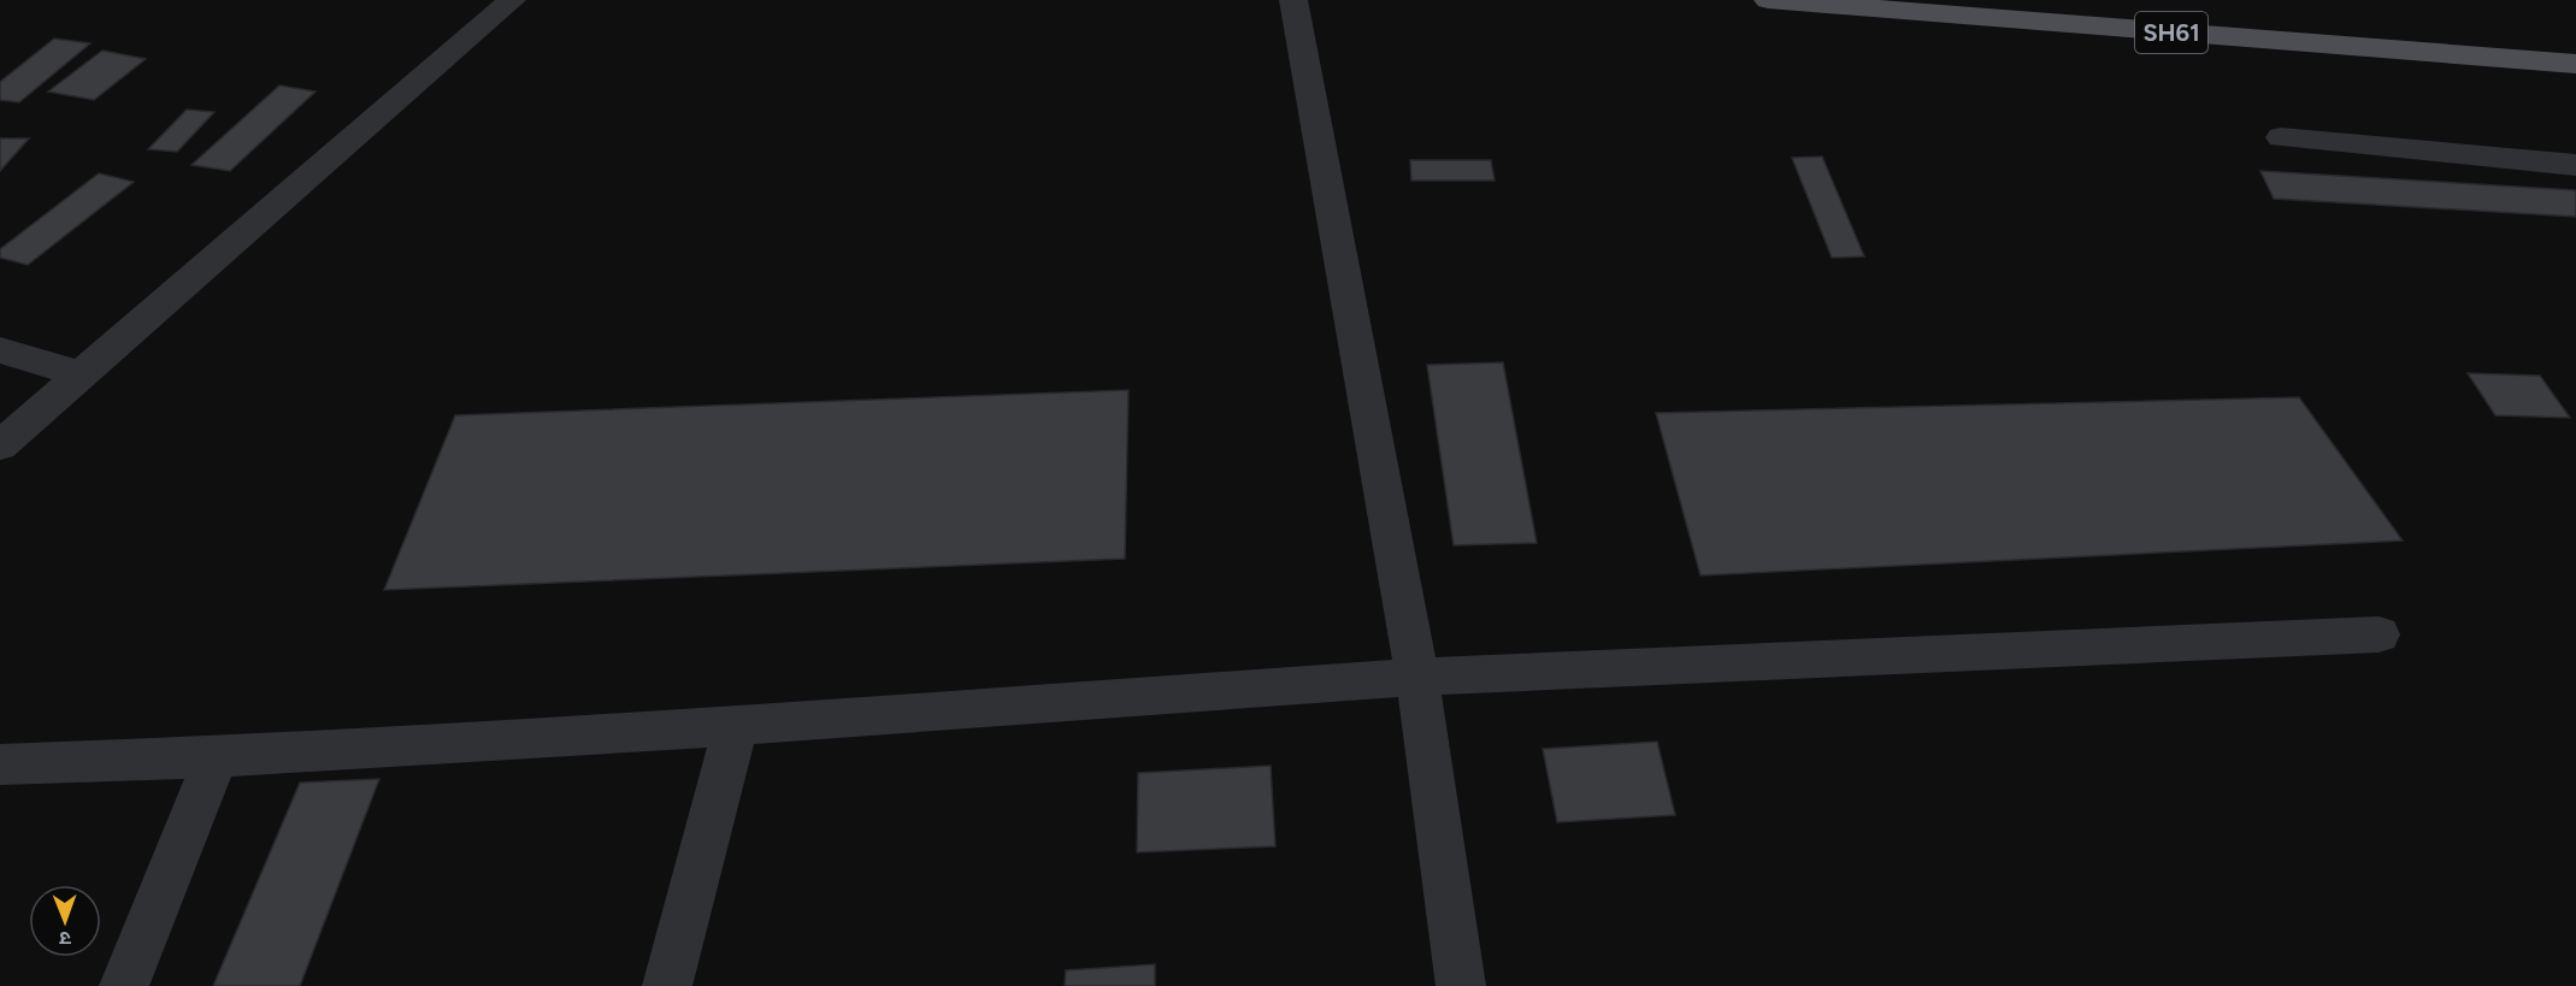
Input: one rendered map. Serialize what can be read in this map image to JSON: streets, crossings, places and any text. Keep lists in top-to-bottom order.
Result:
{
  "streets": {
    "main road": ["SH61"]
  },
  "north": "bottom"
}
